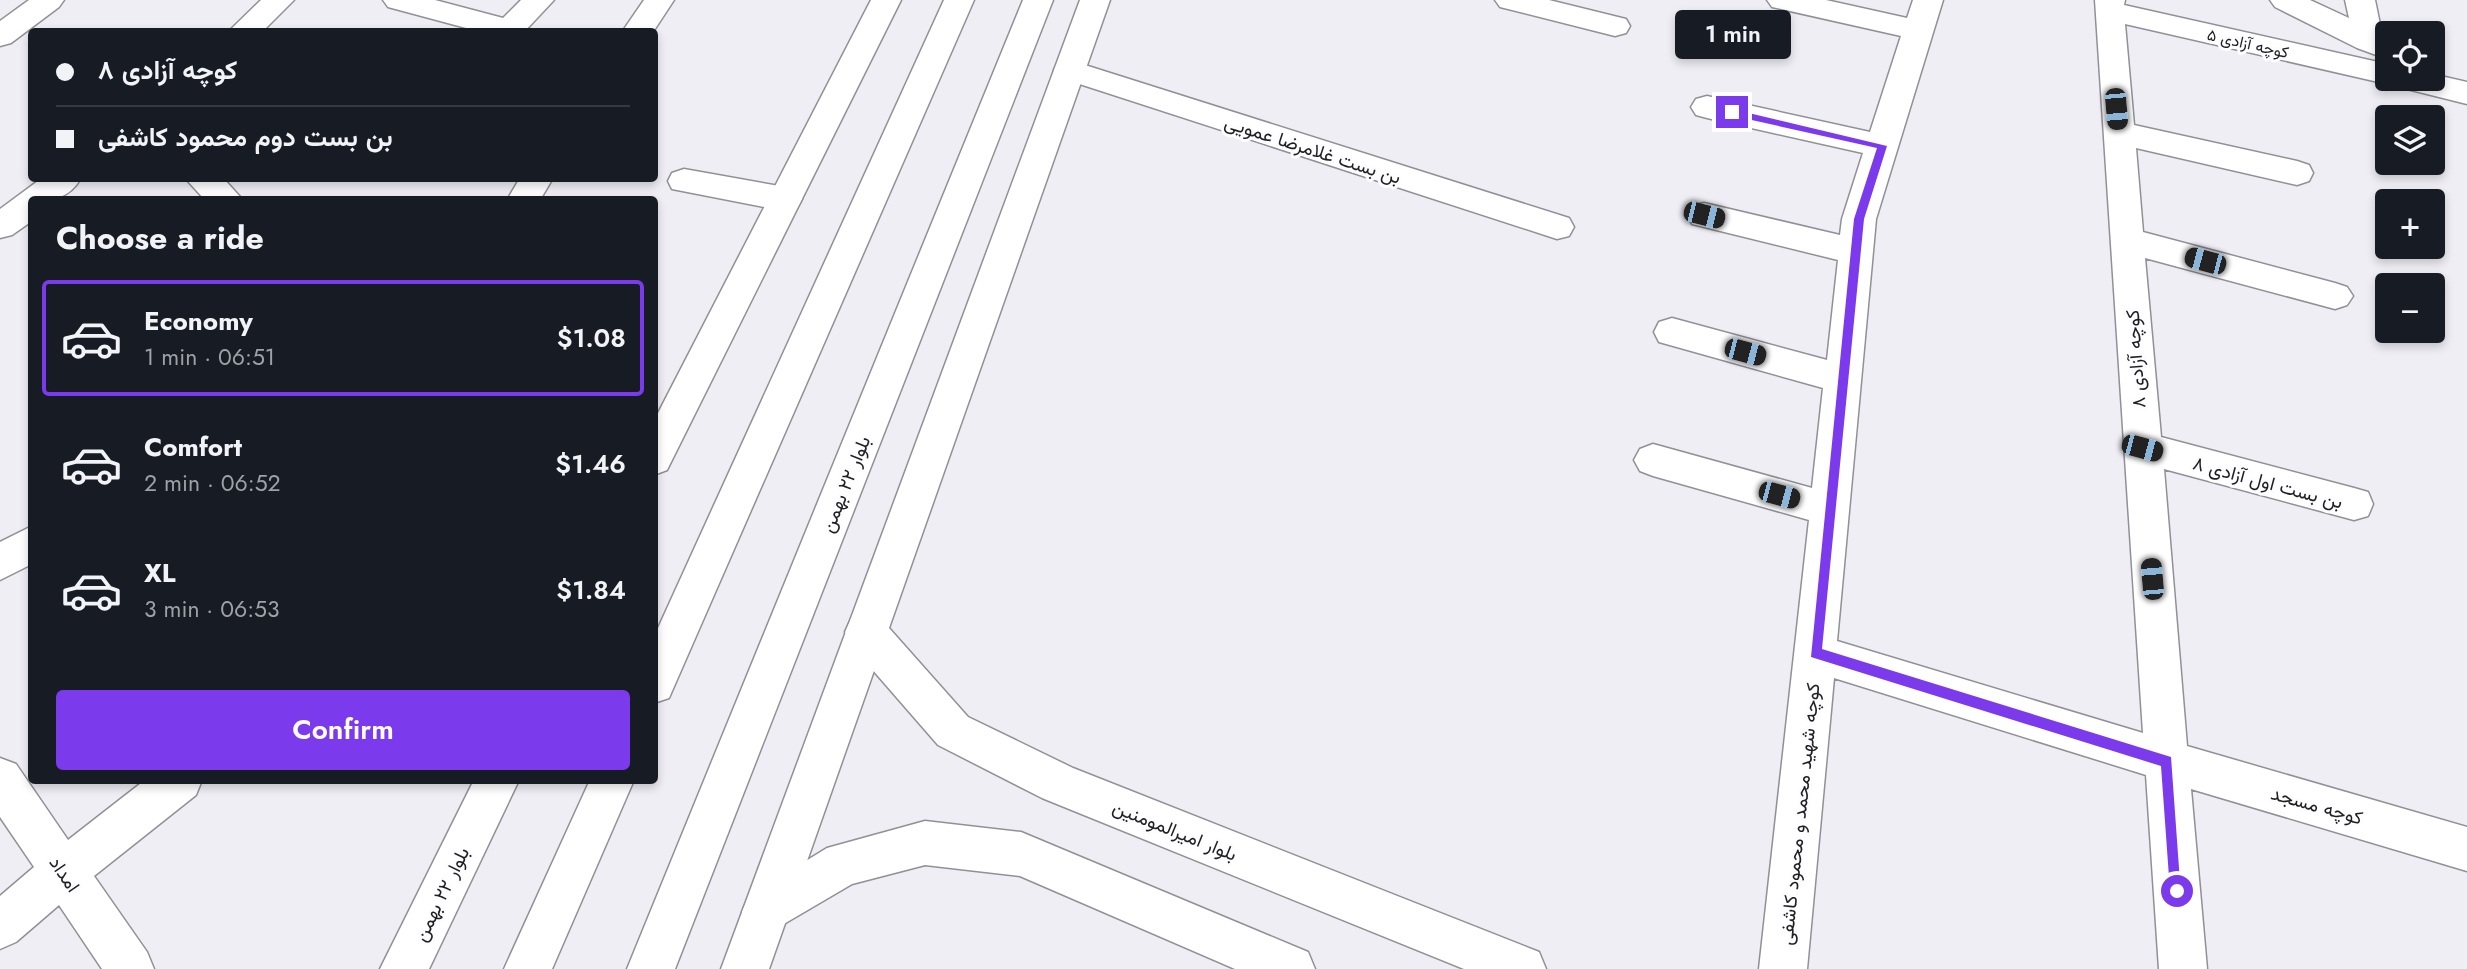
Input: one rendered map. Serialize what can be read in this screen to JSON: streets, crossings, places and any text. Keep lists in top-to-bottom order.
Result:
{
  "streets": {
    "street": [
      "کوچه آزادی ۵",
      "بن بست غلامرضا عمویی",
      "کوچه آزادی ۸",
      "بن بست اول آزادی ۸",
      "بلوار ۲۲ بهمن",
      "کوچه مسجد",
      "کوچه شهید محمد و محمود کاشفی",
      "بلوار امیرالمومنین",
      "امداد"
    ]
  },
  "crossings": [
    ["کوچه آزادی ۵", "کوچه آزادی ۸"],
    ["کوچه آزادی ۸", "بن بست اول آزادی ۸"],
    ["کوچه آزادی ۸", "کوچه مسجد"],
    ["کوچه مسجد", "کوچه شهید محمد و محمود کاشفی"]
  ],
  "page": {
    "bubble": "1 min",
    "map_buttons": ["+", "−"],
    "banner": ["کوچه آزادی ۸", "بن بست دوم محمود کاشفی"],
    "heading": "Choose a ride",
    "list": [
      {
        "name": "Economy",
        "note": "1 min · 06:51",
        "value": "$1.08"
      },
      {
        "name": "Comfort",
        "note": "2 min · 06:52",
        "value": "$1.46"
      },
      {
        "name": "XL",
        "note": "3 min · 06:53",
        "value": "$1.84"
      }
    ],
    "buttons": "Confirm"
  }
}
